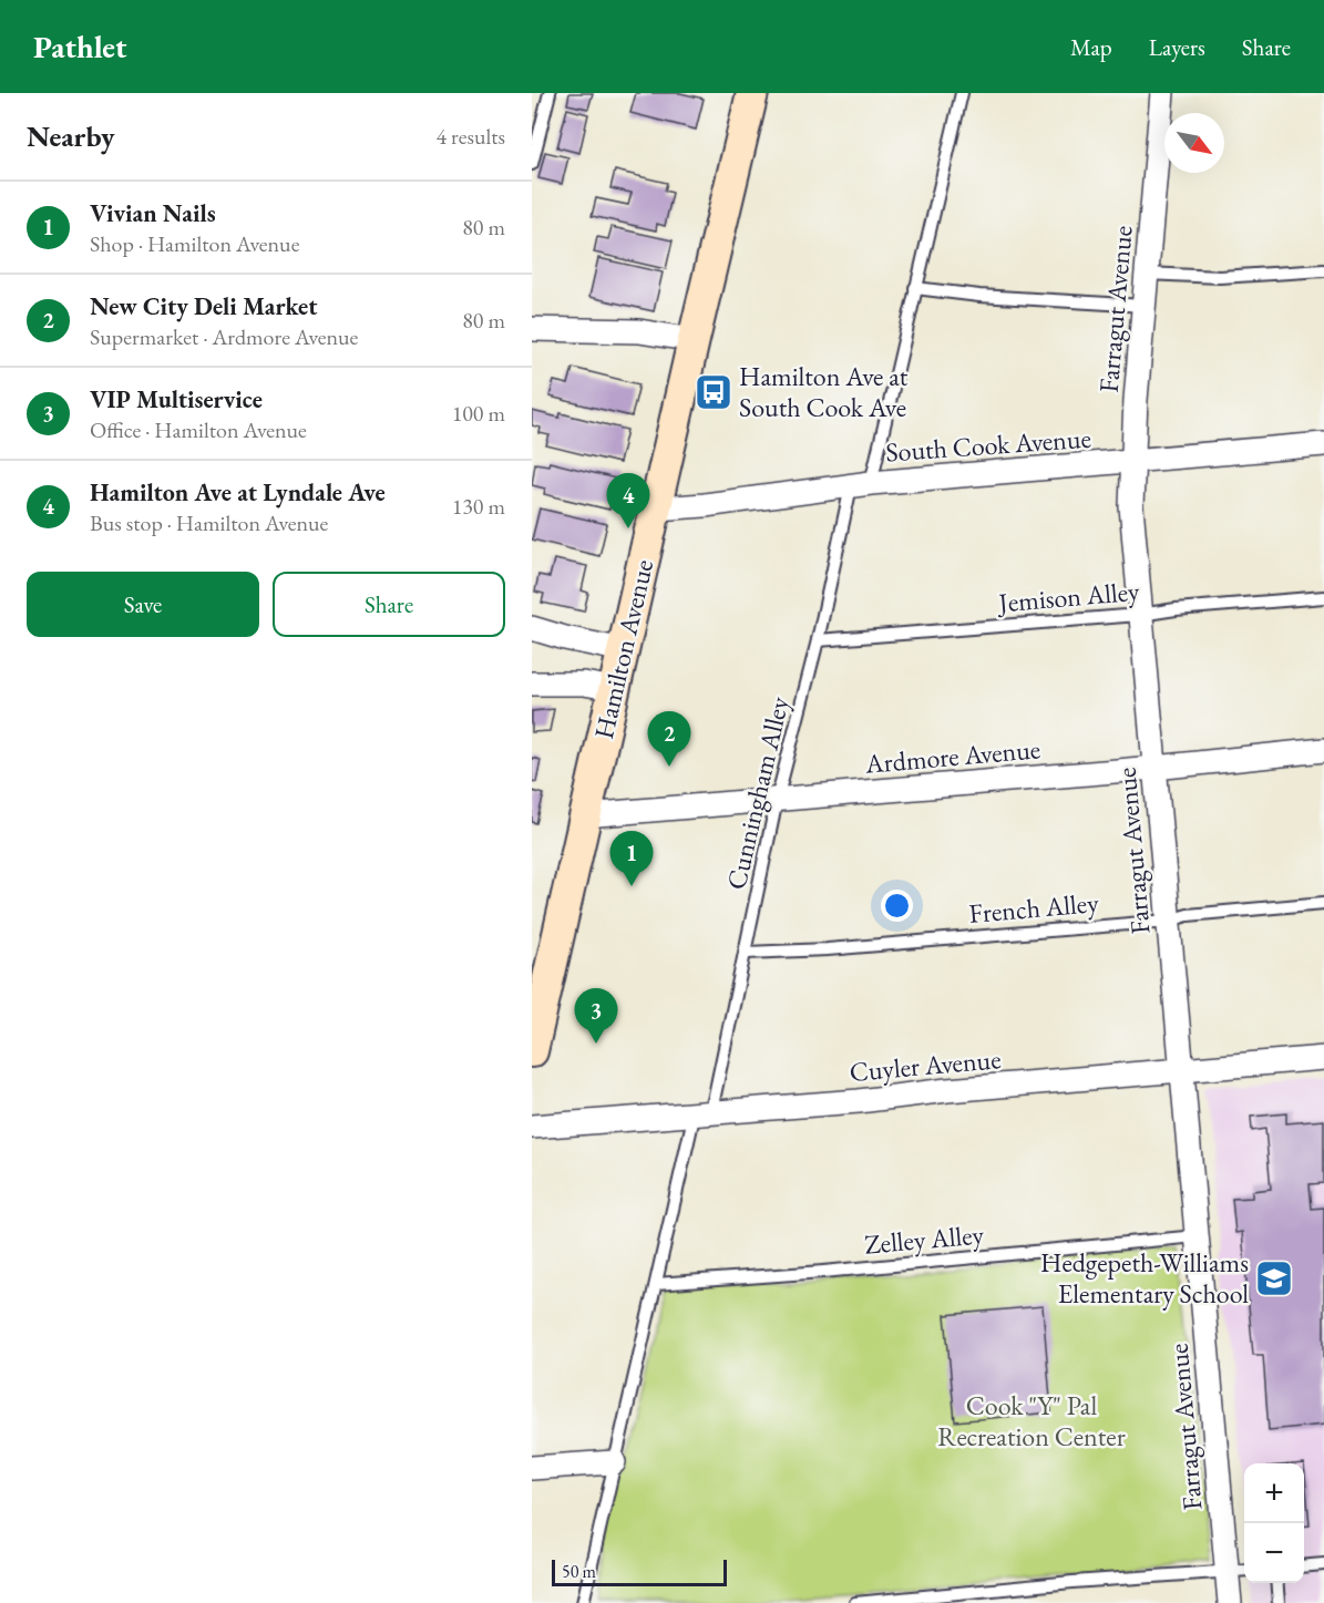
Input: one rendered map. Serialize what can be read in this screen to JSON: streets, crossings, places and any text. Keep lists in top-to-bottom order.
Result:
{
  "streets": {
    "main road": ["Hamilton Avenue"],
    "street": [
      "Farragut Avenue",
      "South Cook Avenue",
      "Ardmore Avenue",
      "Cuyler Avenue"
    ],
    "lane": [
      "Jemison Alley",
      "Cunningham Alley",
      "French Alley",
      "Zelley Alley"
    ]
  },
  "crossings": [
    ["Farragut Avenue", "South Cook Avenue"],
    ["Farragut Avenue", "Jemison Alley"],
    ["Farragut Avenue", "Ardmore Avenue"],
    ["Farragut Avenue", "French Alley"],
    ["Farragut Avenue", "Cuyler Avenue"],
    ["Farragut Avenue", "Zelley Alley"],
    ["South Cook Avenue", "Hamilton Avenue"],
    ["South Cook Avenue", "Cunningham Alley"],
    ["Jemison Alley", "Cunningham Alley"],
    ["Hamilton Avenue", "Ardmore Avenue"],
    ["Ardmore Avenue", "Cunningham Alley"],
    ["Cunningham Alley", "French Alley"],
    ["Cunningham Alley", "Cuyler Avenue"],
    ["Cunningham Alley", "Zelley Alley"]
  ],
  "parks": ["Cook \"Y\" Pal Recreation Center"],
  "places": {
    "bus stop": ["Hamilton Ave at South Cook Ave"],
    "school or university": ["Hedgepeth-Williams Elementary School"]
  },
  "scale_bar": "50 m",
  "north": "bottom right",
  "page": {
    "header": "Pathlet",
    "nav": ["Map", "Layers", "Share"],
    "heading": ["Nearby", "4 results"],
    "list": [
      {
        "mark": "1",
        "name": "Vivian Nails",
        "note": "Shop · Hamilton Avenue",
        "value": "80 m"
      },
      {
        "mark": "2",
        "name": "New City Deli Market",
        "note": "Supermarket · Ardmore Avenue",
        "value": "80 m"
      },
      {
        "mark": "3",
        "name": "VIP Multiservice",
        "note": "Office · Hamilton Avenue",
        "value": "100 m"
      },
      {
        "mark": "4",
        "name": "Hamilton Ave at Lyndale Ave",
        "note": "Bus stop · Hamilton Avenue",
        "value": "130 m"
      }
    ],
    "pins": [
      "4",
      "2",
      "1",
      "3"
    ],
    "buttons": ["Save", "Share"],
    "map_buttons": ["+", "−"],
    "scale": "50 m"
  }
}
